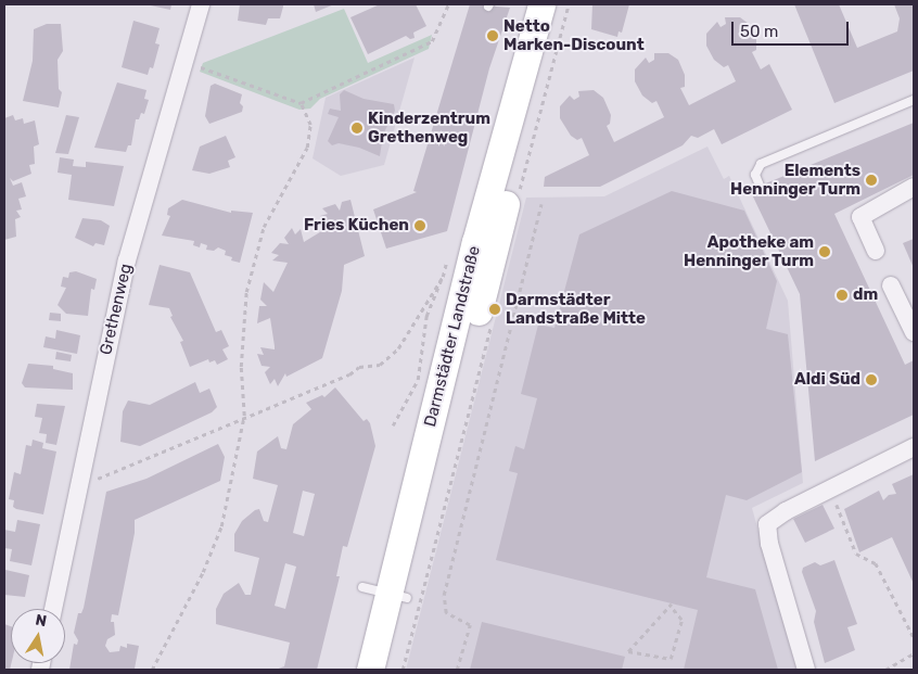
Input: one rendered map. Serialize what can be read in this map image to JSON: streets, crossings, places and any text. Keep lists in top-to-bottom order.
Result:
{
  "streets": {
    "main road": ["Darmstädter Landstraße"],
    "street": ["Grethenweg"]
  },
  "places": [
    "Netto Marken-Discount",
    "Kinderzentrum Grethenweg",
    "Elements Henninger Turm",
    "Fries Küchen",
    "Apotheke am Henninger Turm",
    "dm",
    "Darmstädter Landstraße Mitte",
    "Aldi Süd"
  ],
  "scale_bar": "50 m",
  "north": "top"
}
